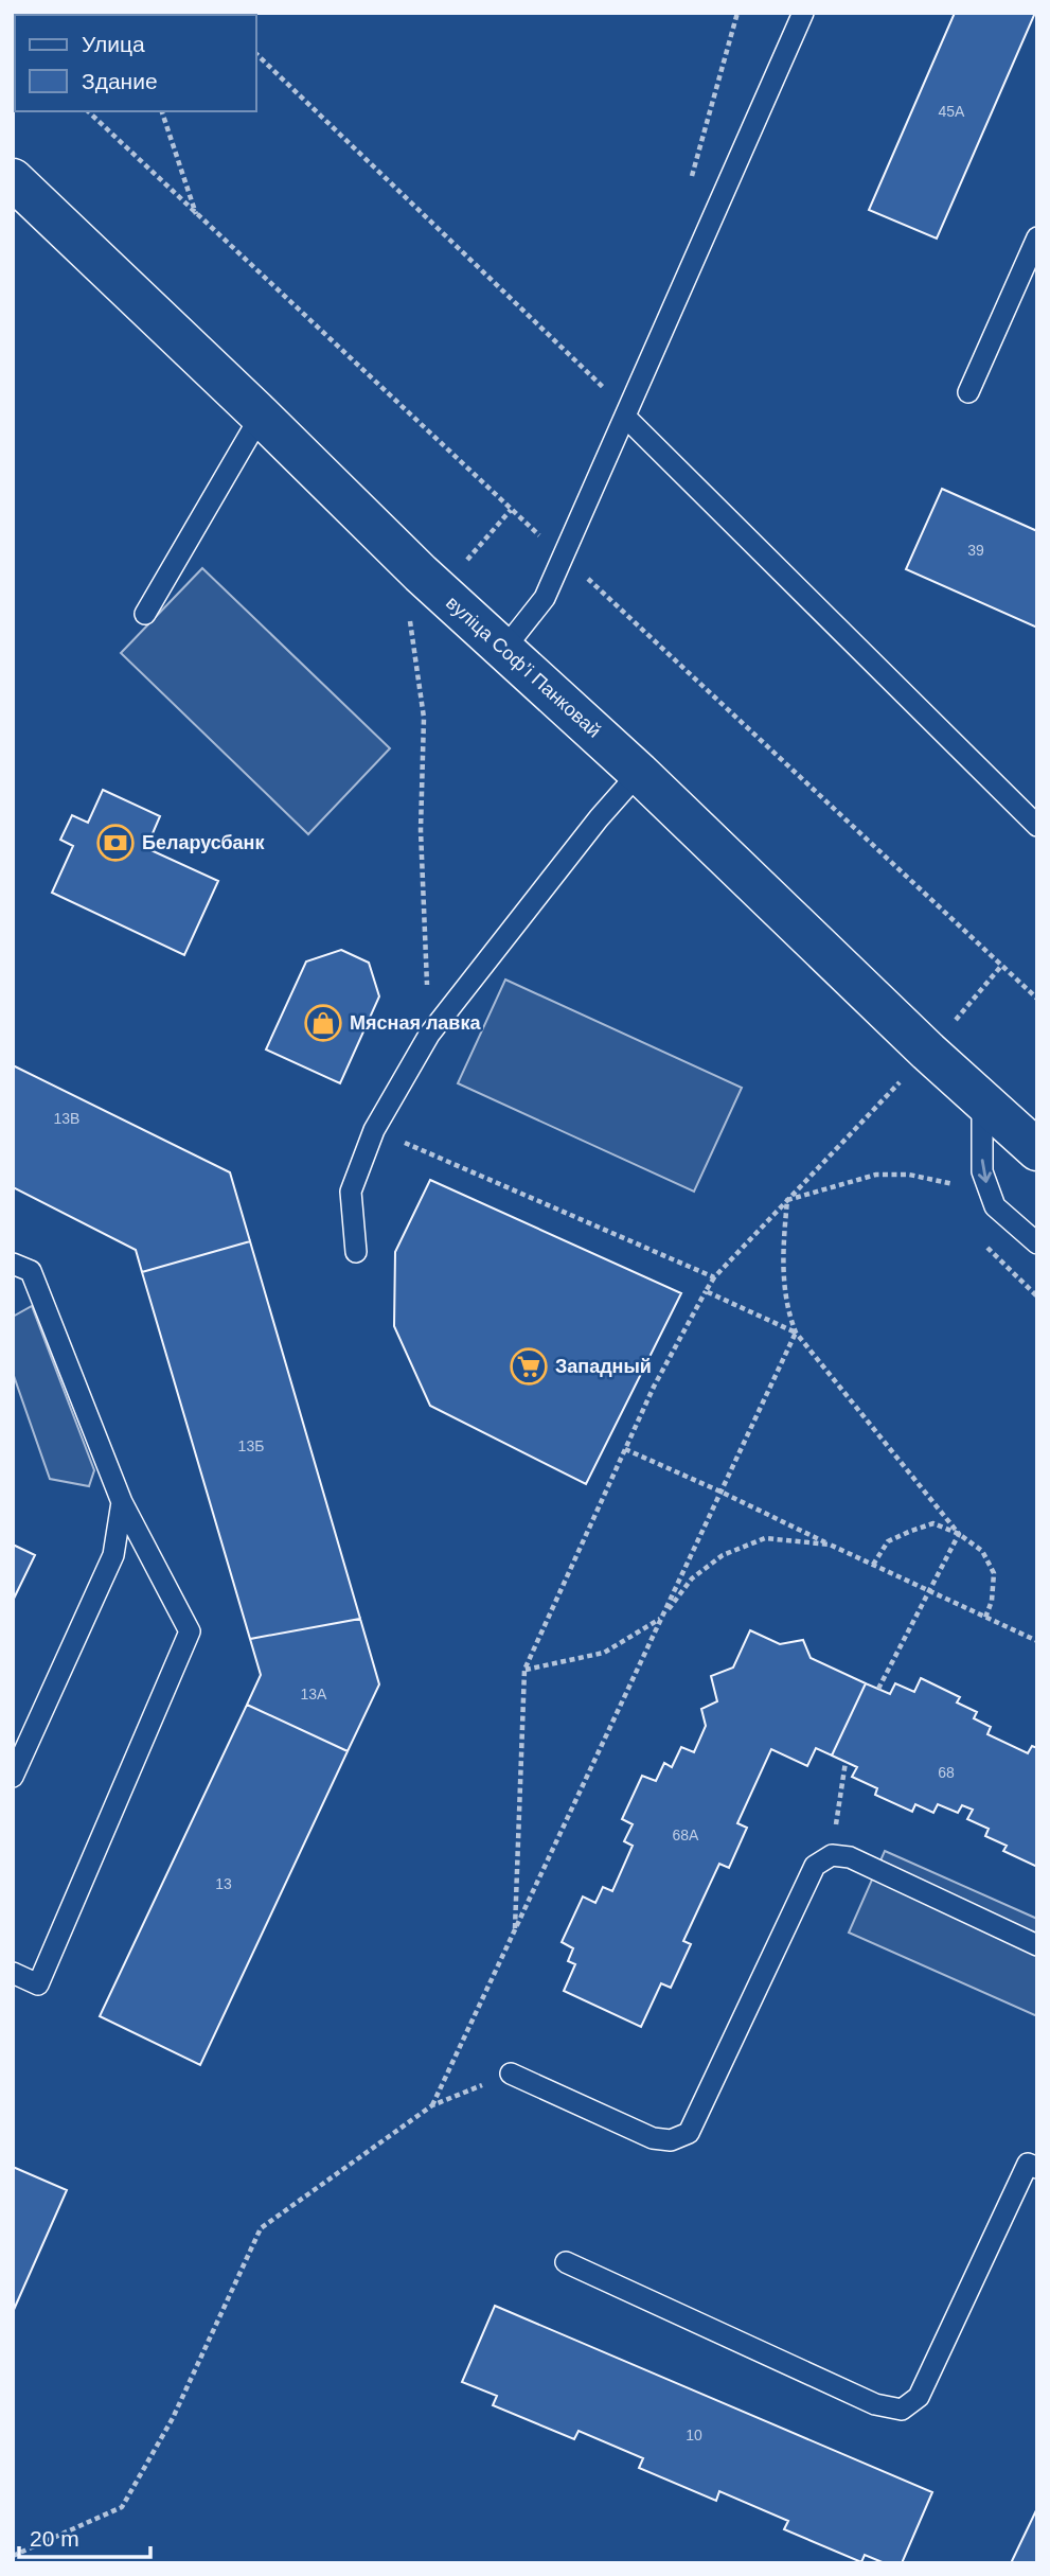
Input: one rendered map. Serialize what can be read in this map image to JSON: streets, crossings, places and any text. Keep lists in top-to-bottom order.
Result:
{
  "streets": {
    "main road": ["вуліца Софʼі Панковай"]
  },
  "places": {
    "bank": ["Беларусбанк"],
    "shop": ["Мясная лавка"],
    "supermarket": ["Западный"]
  },
  "house_numbers": [
    "45А",
    "39",
    "13В",
    "13Б",
    "13А",
    "68",
    "68А",
    "13",
    "10"
  ],
  "legend": ["Улица", "Здание"],
  "scale_bar": "20 m"
}
